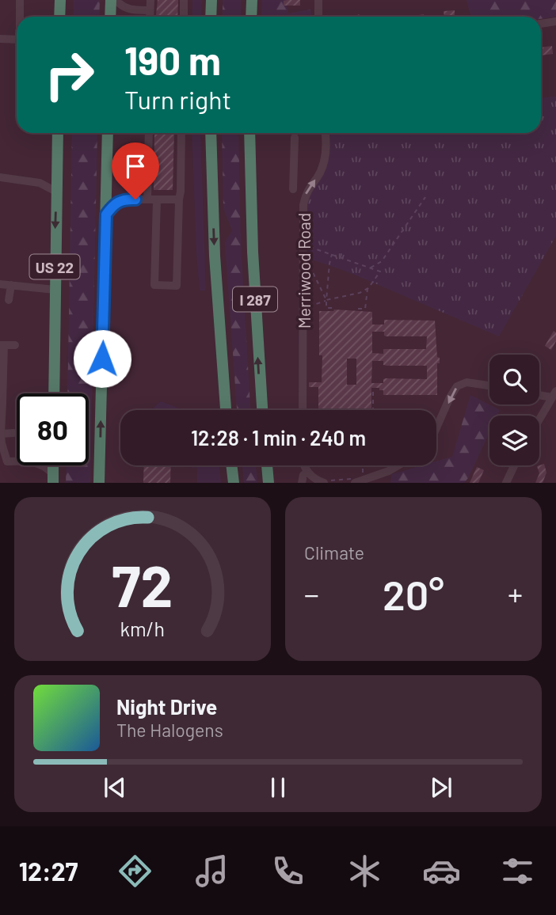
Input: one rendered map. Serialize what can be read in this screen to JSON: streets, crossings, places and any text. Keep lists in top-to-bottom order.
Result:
{
  "streets": {
    "highway": ["US 22", "I 287"],
    "street": ["Merriwood Road"]
  },
  "one_way": ["Merriwood Road"],
  "page": {
    "turn": ["190 m", "Turn right"],
    "limit": "80",
    "trip": "12:28 · 1 min · 240 m",
    "tile": "Climate",
    "heat": ["−", "20°", "+"],
    "song": ["Night Drive", "The Halogens"],
    "tabs": "12:27",
    "gauge": ["72", "km/h"]
  }
}
